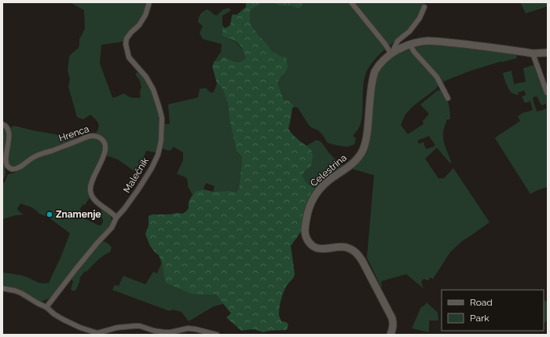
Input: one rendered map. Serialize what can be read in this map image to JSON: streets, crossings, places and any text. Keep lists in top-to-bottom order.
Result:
{
  "streets": {
    "street": ["Hrenca", "Celestrina", "Malečnik"]
  },
  "crossings": [
    ["Hrenca", "Malečnik"]
  ],
  "places": ["Znamenje"],
  "legend": ["Road", "Park"]
}
